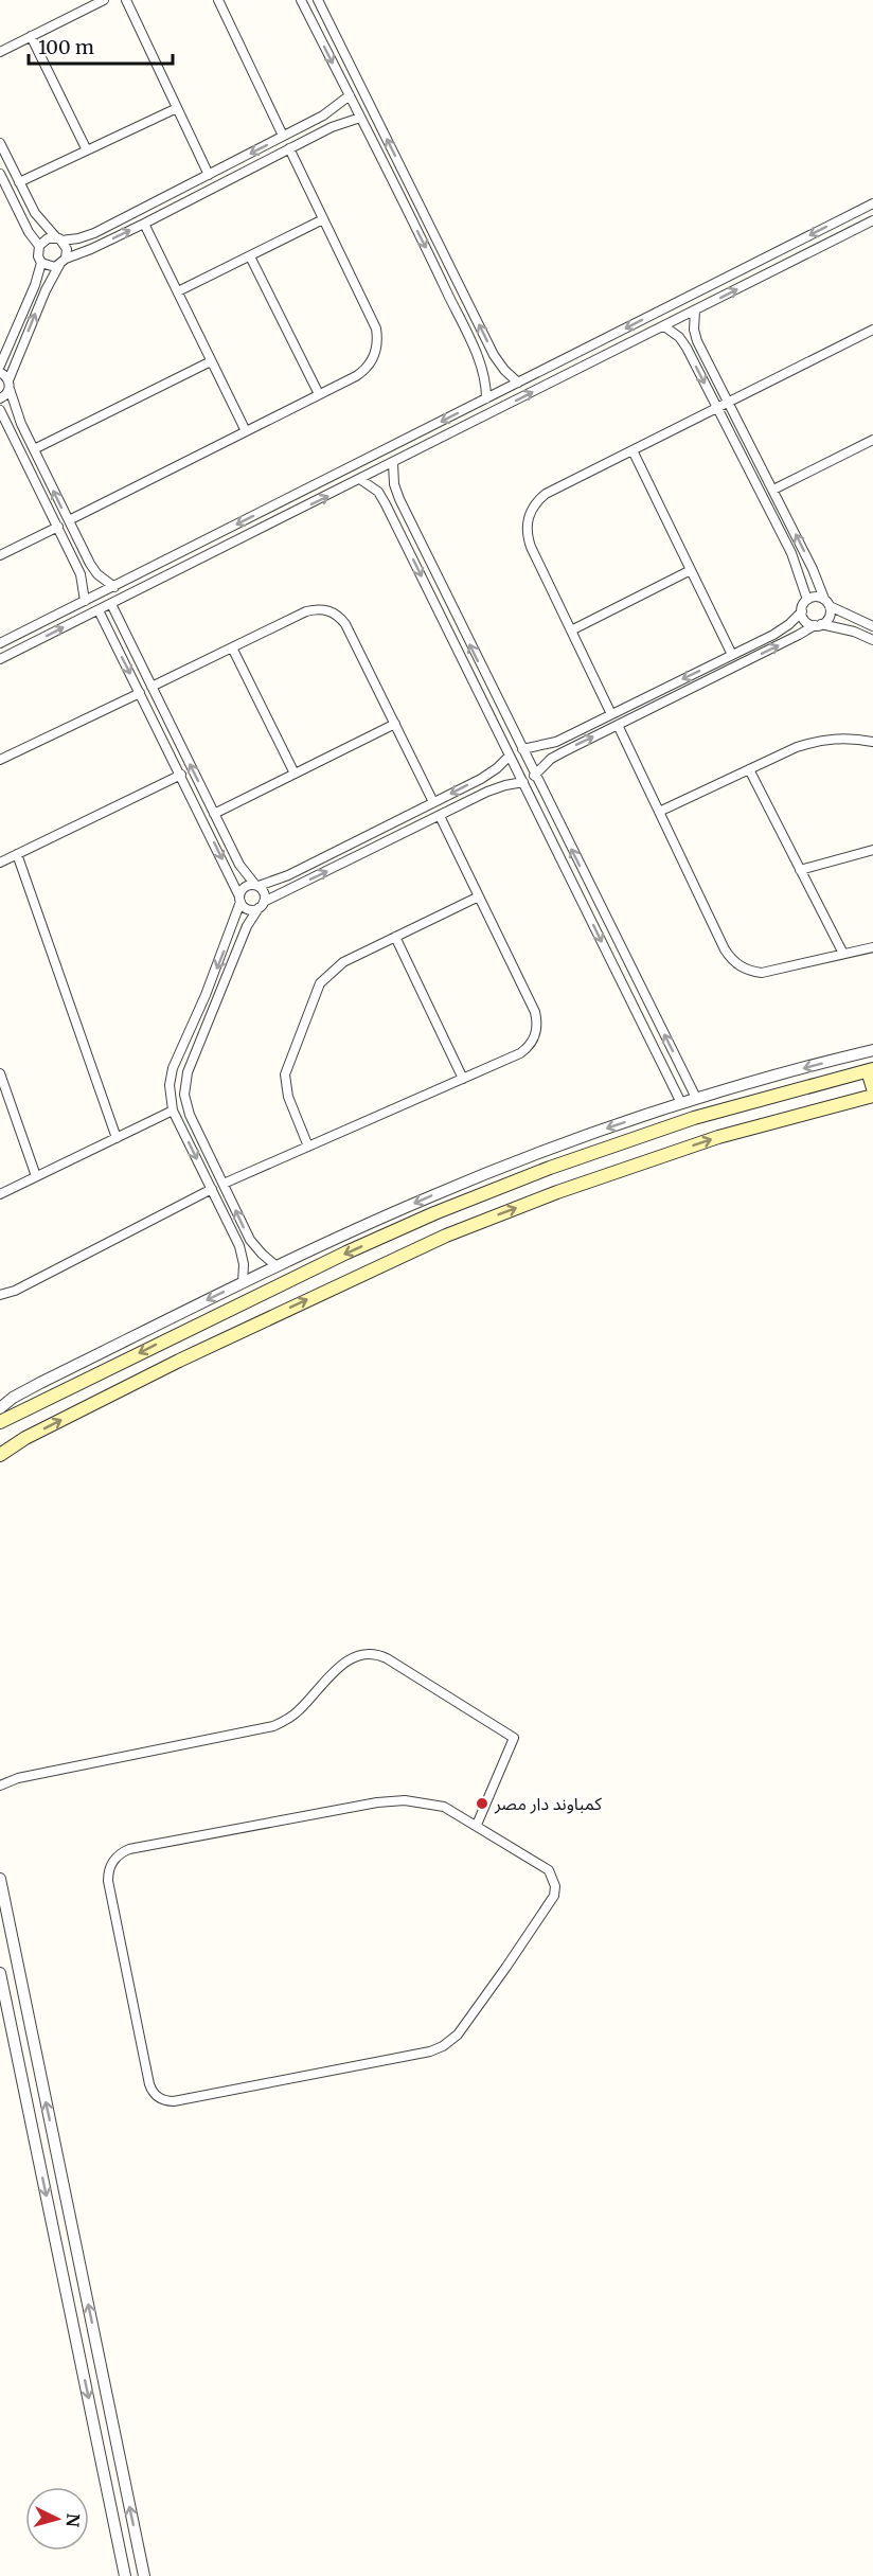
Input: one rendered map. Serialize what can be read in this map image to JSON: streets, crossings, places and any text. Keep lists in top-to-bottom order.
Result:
{
  "places": ["كمباوند دار مصر"],
  "scale_bar": "100 m",
  "north": "right"
}
